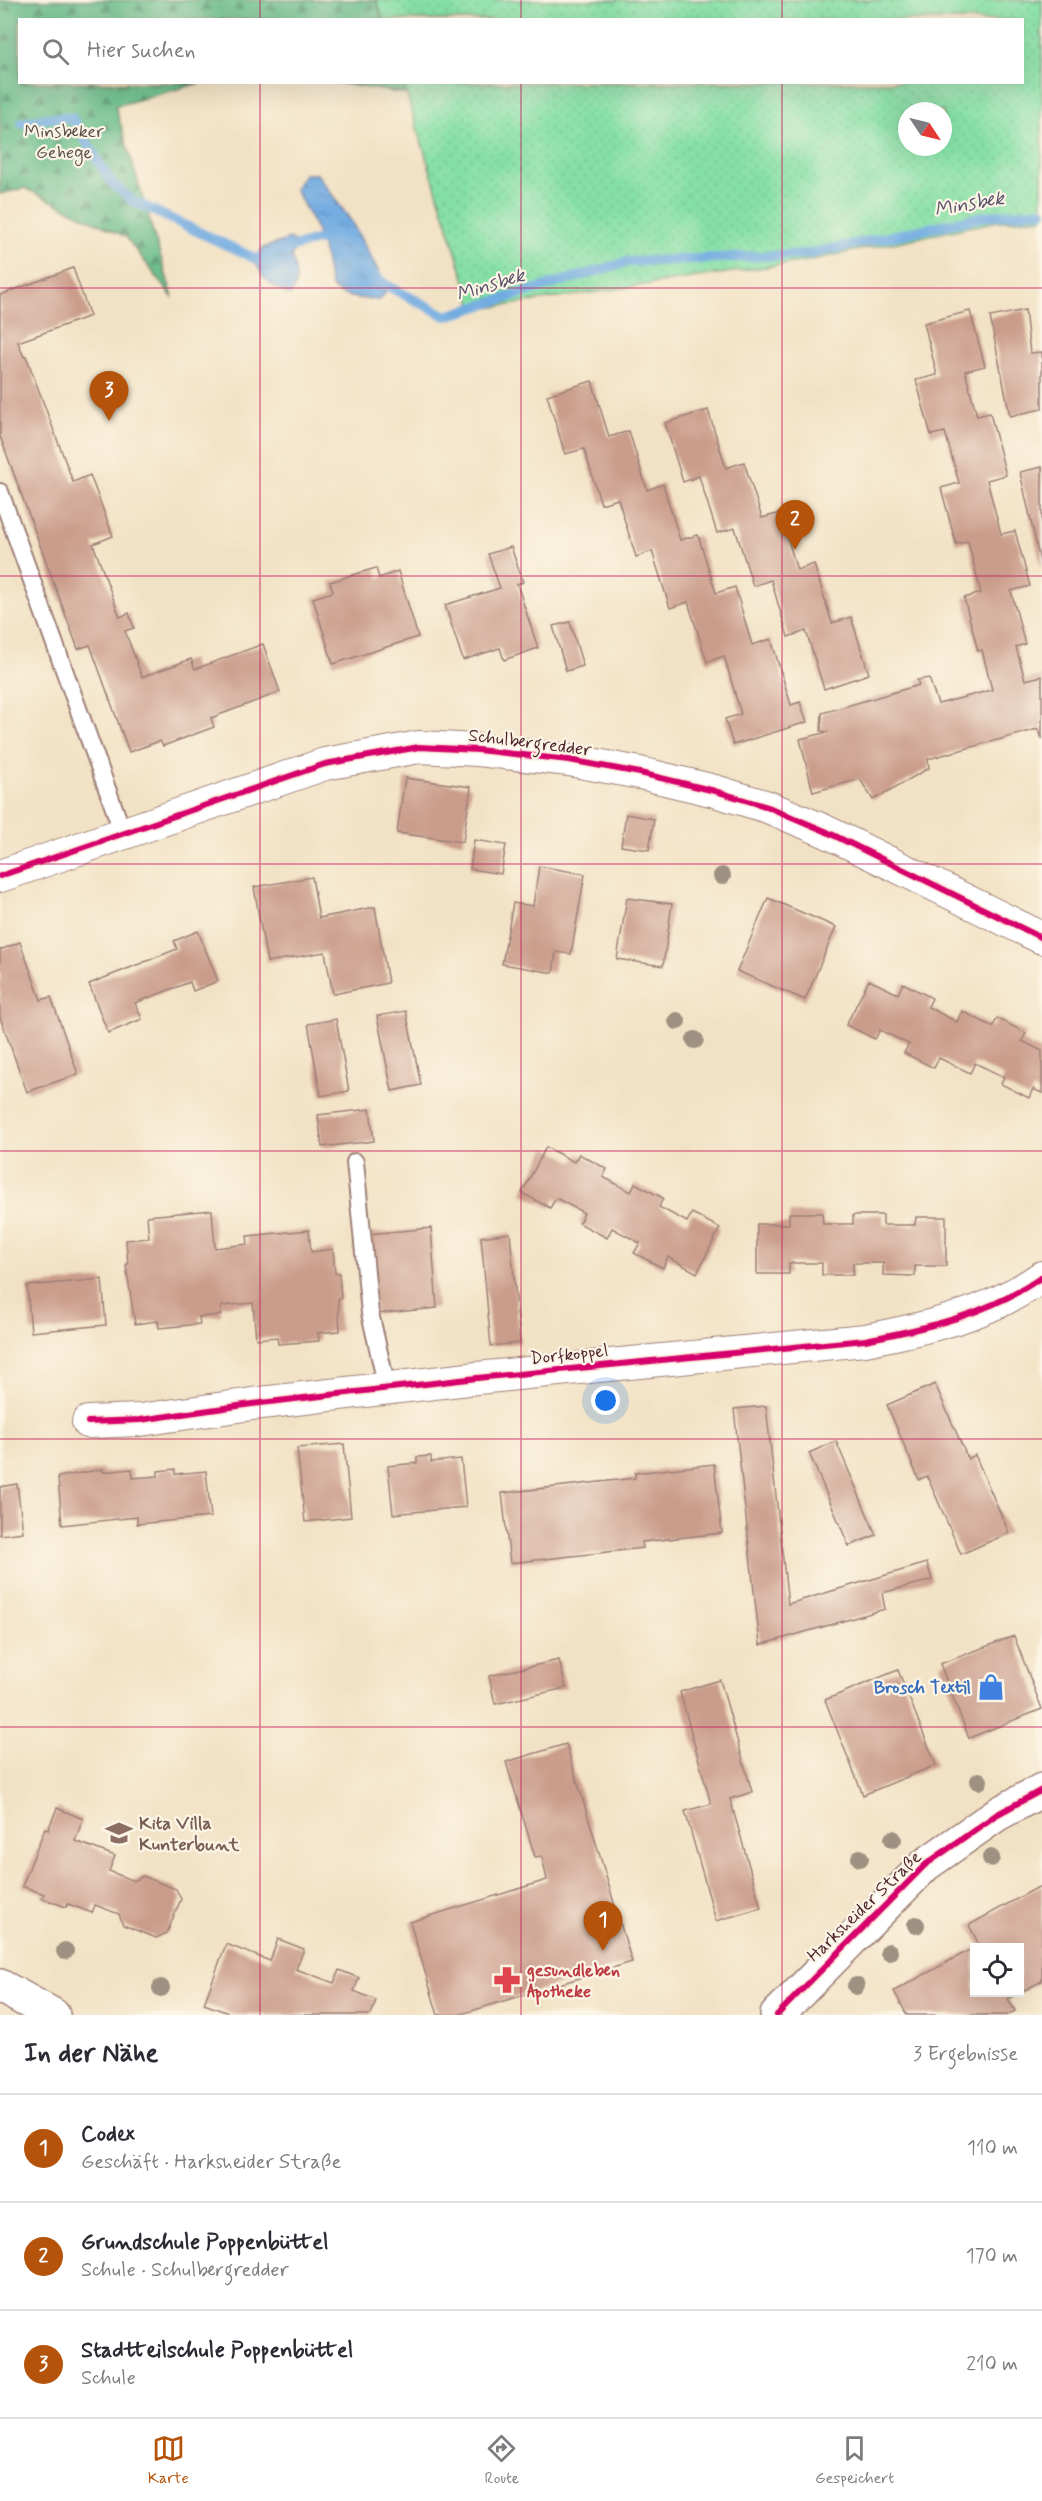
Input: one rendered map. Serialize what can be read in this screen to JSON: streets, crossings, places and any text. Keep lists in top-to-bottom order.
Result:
{
  "streets": {
    "main road": ["Harksheider Straße"],
    "street": ["Schulbergredder", "Dorfkoppel"]
  },
  "water": ["Minsbek"],
  "parks": ["Minsbeker Gehege"],
  "places": {
    "shop": ["Brosch Textil"],
    "school or university": ["Kita Villa Kunterbunt"],
    "pharmacy": ["gesundleben Apotheke"]
  },
  "north": "bottom right",
  "page": {
    "search": "Hier suchen",
    "pins": ["3", "2", "1"],
    "heading": ["In der Nähe", "3 Ergebnisse"],
    "list": [
      {
        "mark": "1",
        "name": "Codex",
        "note": "Geschäft · Harksheider Straße",
        "value": "110 m"
      },
      {
        "mark": "2",
        "name": "Grundschule Poppenbüttel",
        "note": "Schule · Schulbergredder",
        "value": "170 m"
      },
      {
        "mark": "3",
        "name": "Stadtteilschule Poppenbüttel",
        "note": "Schule",
        "value": "210 m"
      }
    ],
    "nav": ["Karte", "Route", "Gespeichert"]
  }
}
